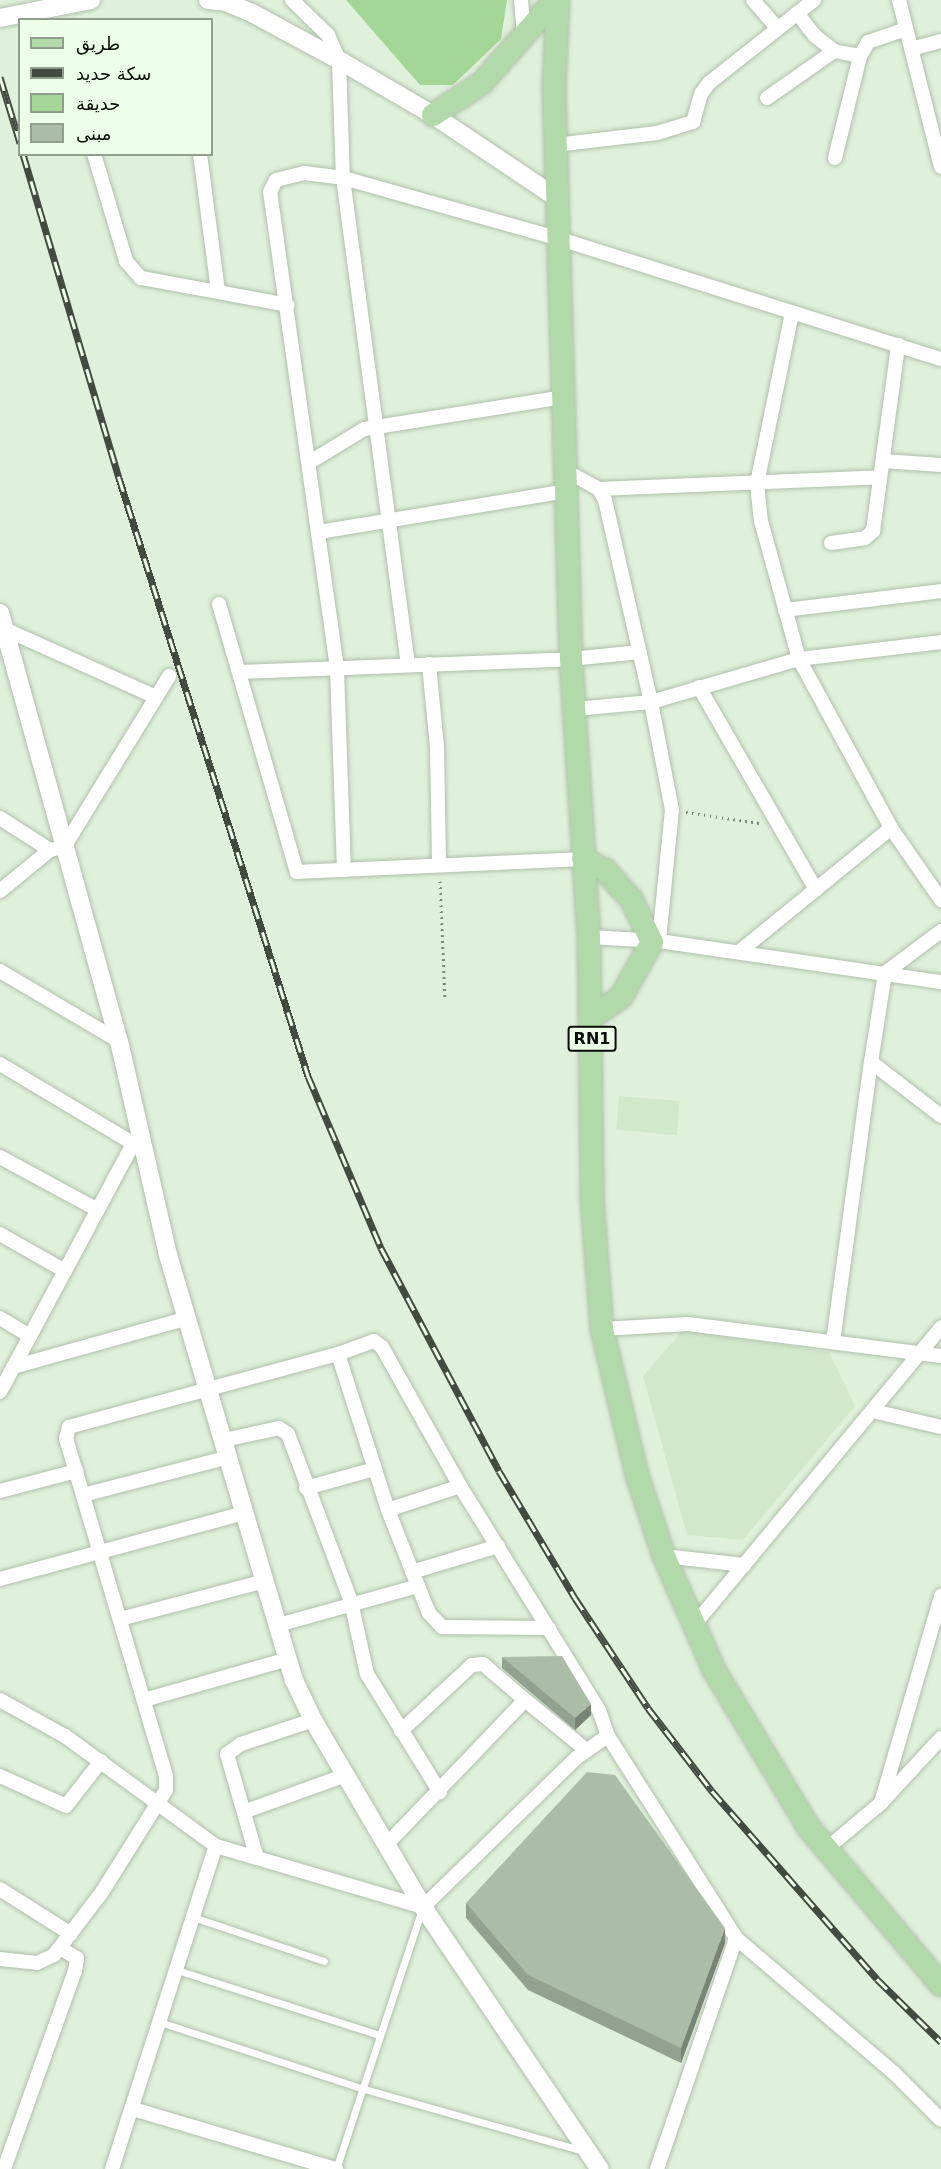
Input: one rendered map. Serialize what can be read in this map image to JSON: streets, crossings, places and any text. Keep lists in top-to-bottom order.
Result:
{
  "streets": {
    "main road": ["RN1"]
  },
  "legend": [
    "طريق",
    "سكة حديد",
    "حديقة",
    "مبنى"
  ]
}
